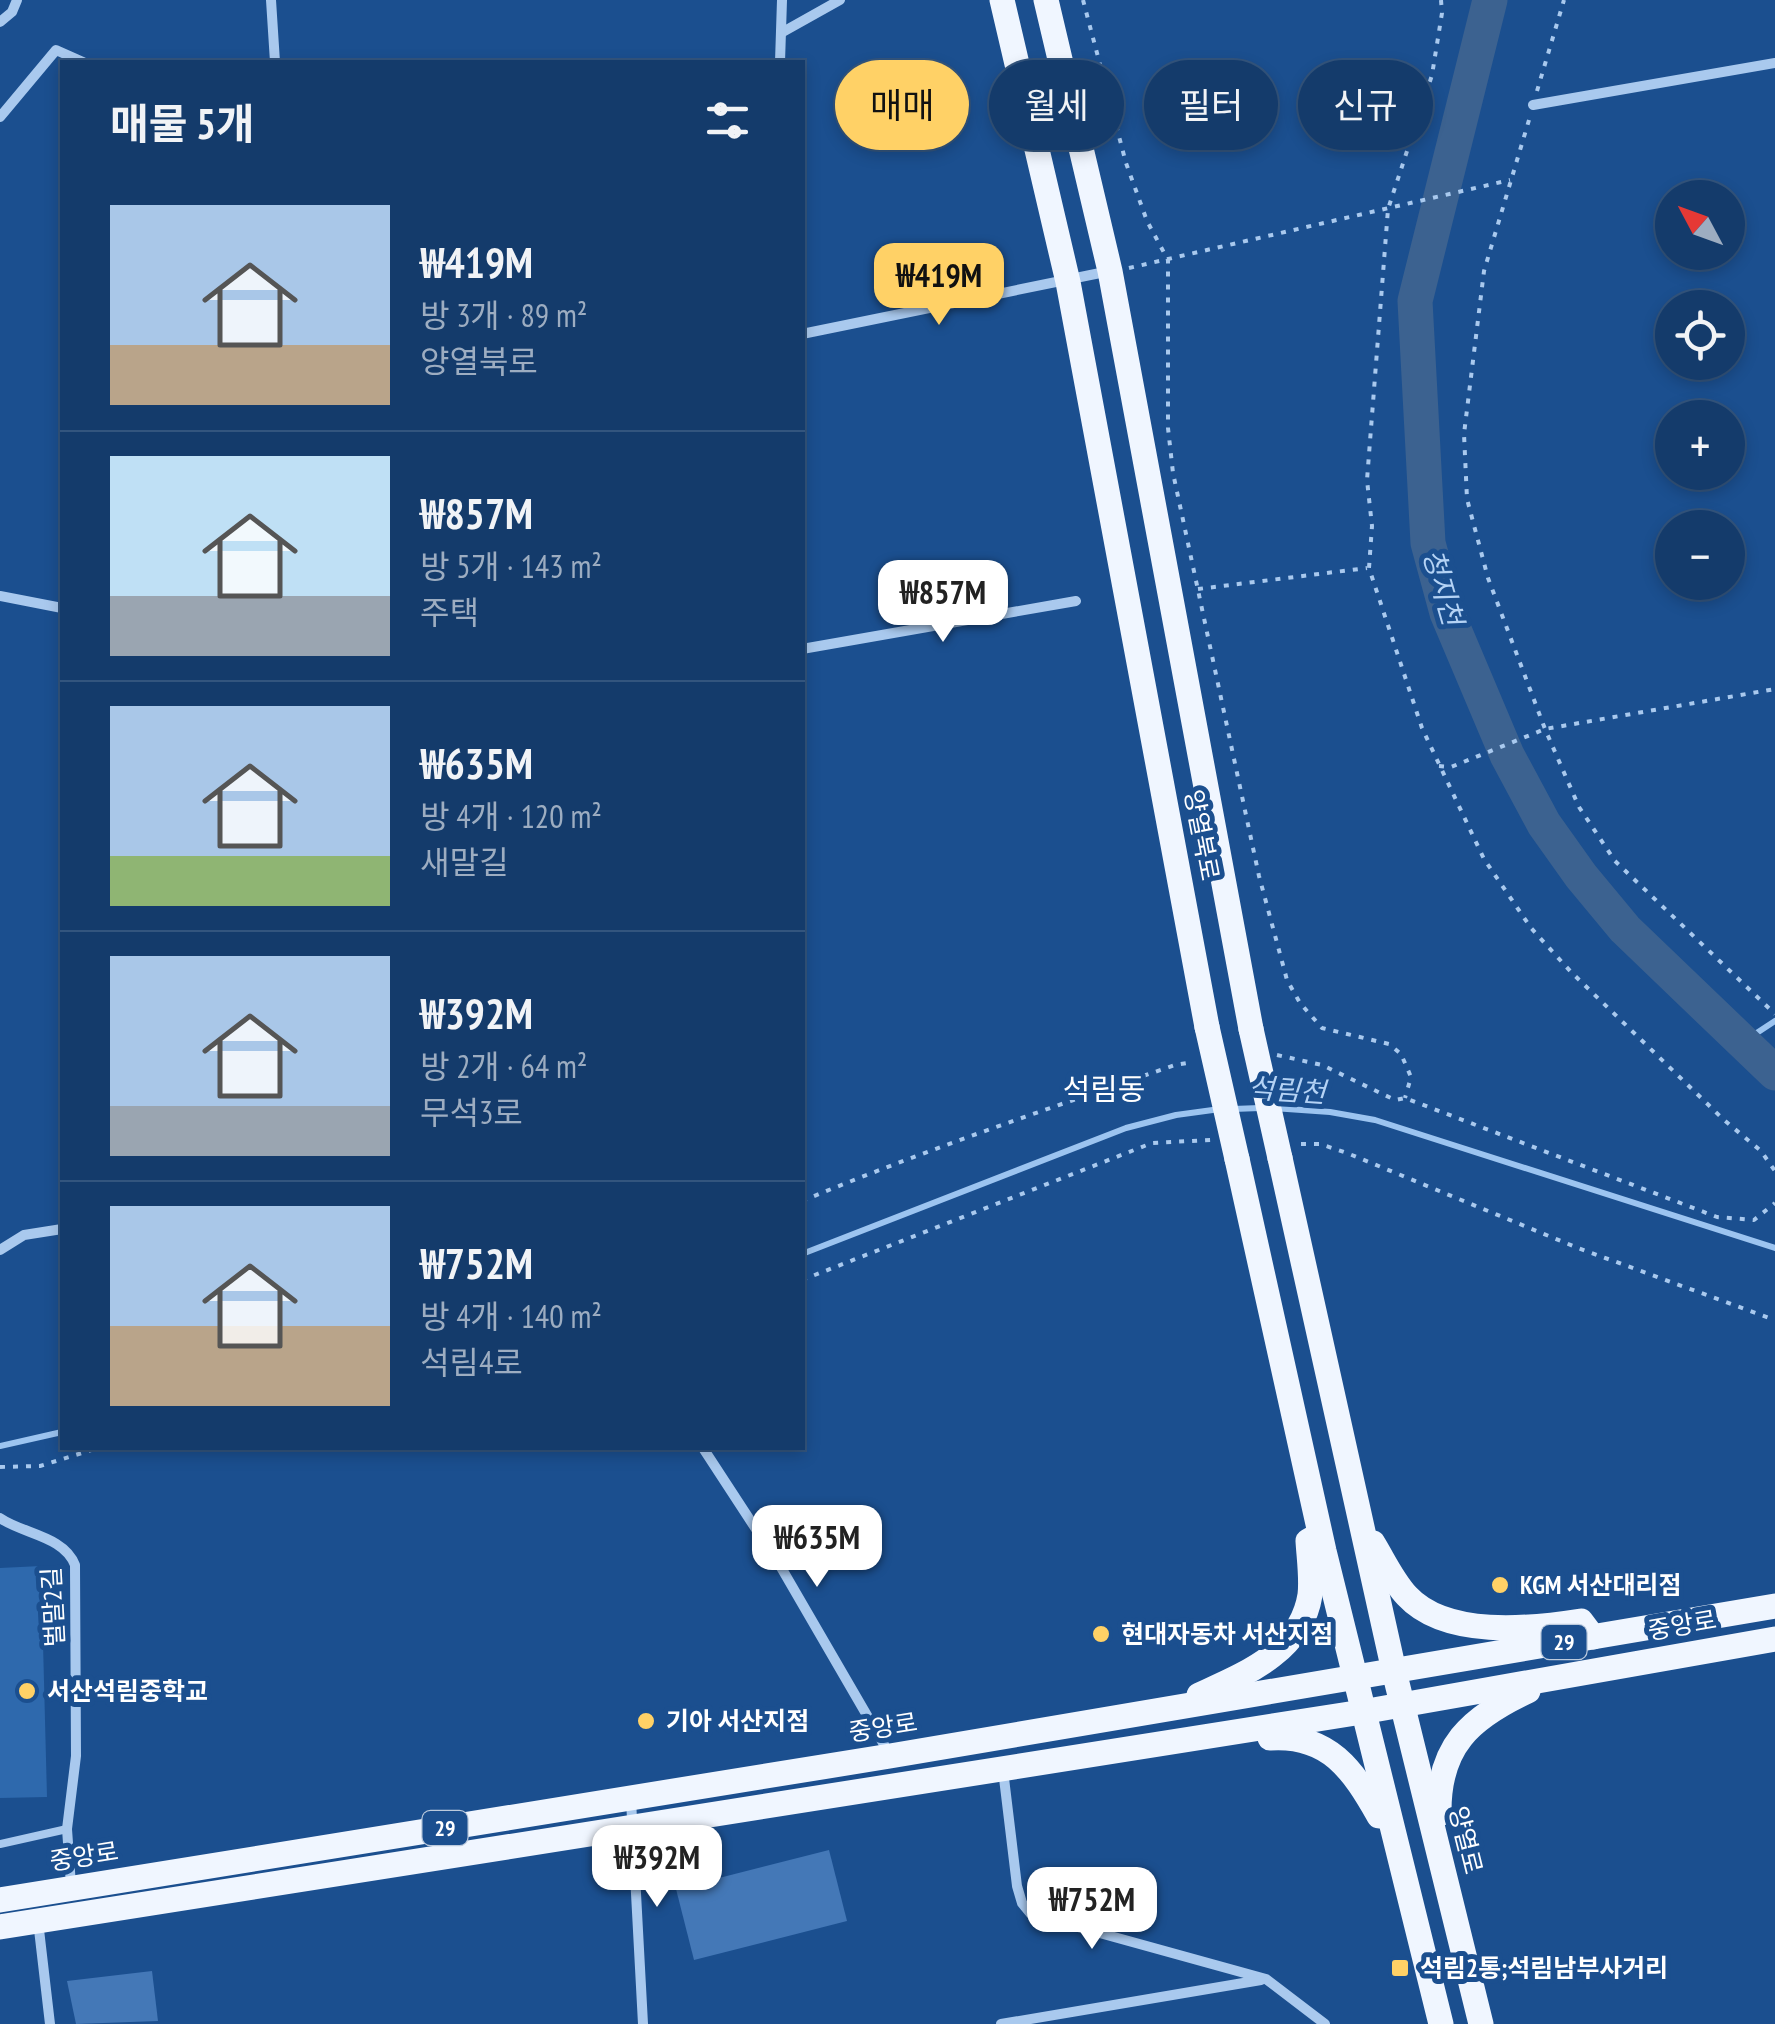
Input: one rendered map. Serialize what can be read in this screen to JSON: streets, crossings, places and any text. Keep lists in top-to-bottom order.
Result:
{
  "streets": {
    "main road": [
      "양열북로",
      "중앙로",
      "29",
      "양열로"
    ],
    "street": ["벌말2길"]
  },
  "crossings": [
    ["양열북로", "중앙로"],
    ["양열북로", "양열로"],
    ["벌말2길", "중앙로"],
    ["중앙로", "양열로"]
  ],
  "districts": ["석림동"],
  "water": ["청지천", "석림천"],
  "places": {
    "other": [
      "KGM 서산대리점",
      "현대자동차 서산지점",
      "서산석림중학교",
      "기아 서산지점"
    ],
    "transit": ["석림2통;석림남부사거리"]
  },
  "north": "top left",
  "page": {
    "chip": [
      "매매",
      "월세",
      "필터",
      "신규"
    ],
    "heading": "매물 5개",
    "map_buttons": ["+", "−"],
    "list": [
      {
        "name": "₩419M",
        "note": "방 3개 · 89 m² · 양열북로"
      },
      {
        "name": "₩857M",
        "note": "방 5개 · 143 m² · 주택"
      },
      {
        "name": "₩635M",
        "note": "방 4개 · 120 m² · 새말길"
      },
      {
        "name": "₩392M",
        "note": "방 2개 · 64 m² · 무석3로"
      },
      {
        "name": "₩752M",
        "note": "방 4개 · 140 m² · 석림4로"
      }
    ],
    "price": [
      "₩419M",
      "₩857M",
      "₩635M",
      "₩392M",
      "₩752M"
    ]
  }
}
